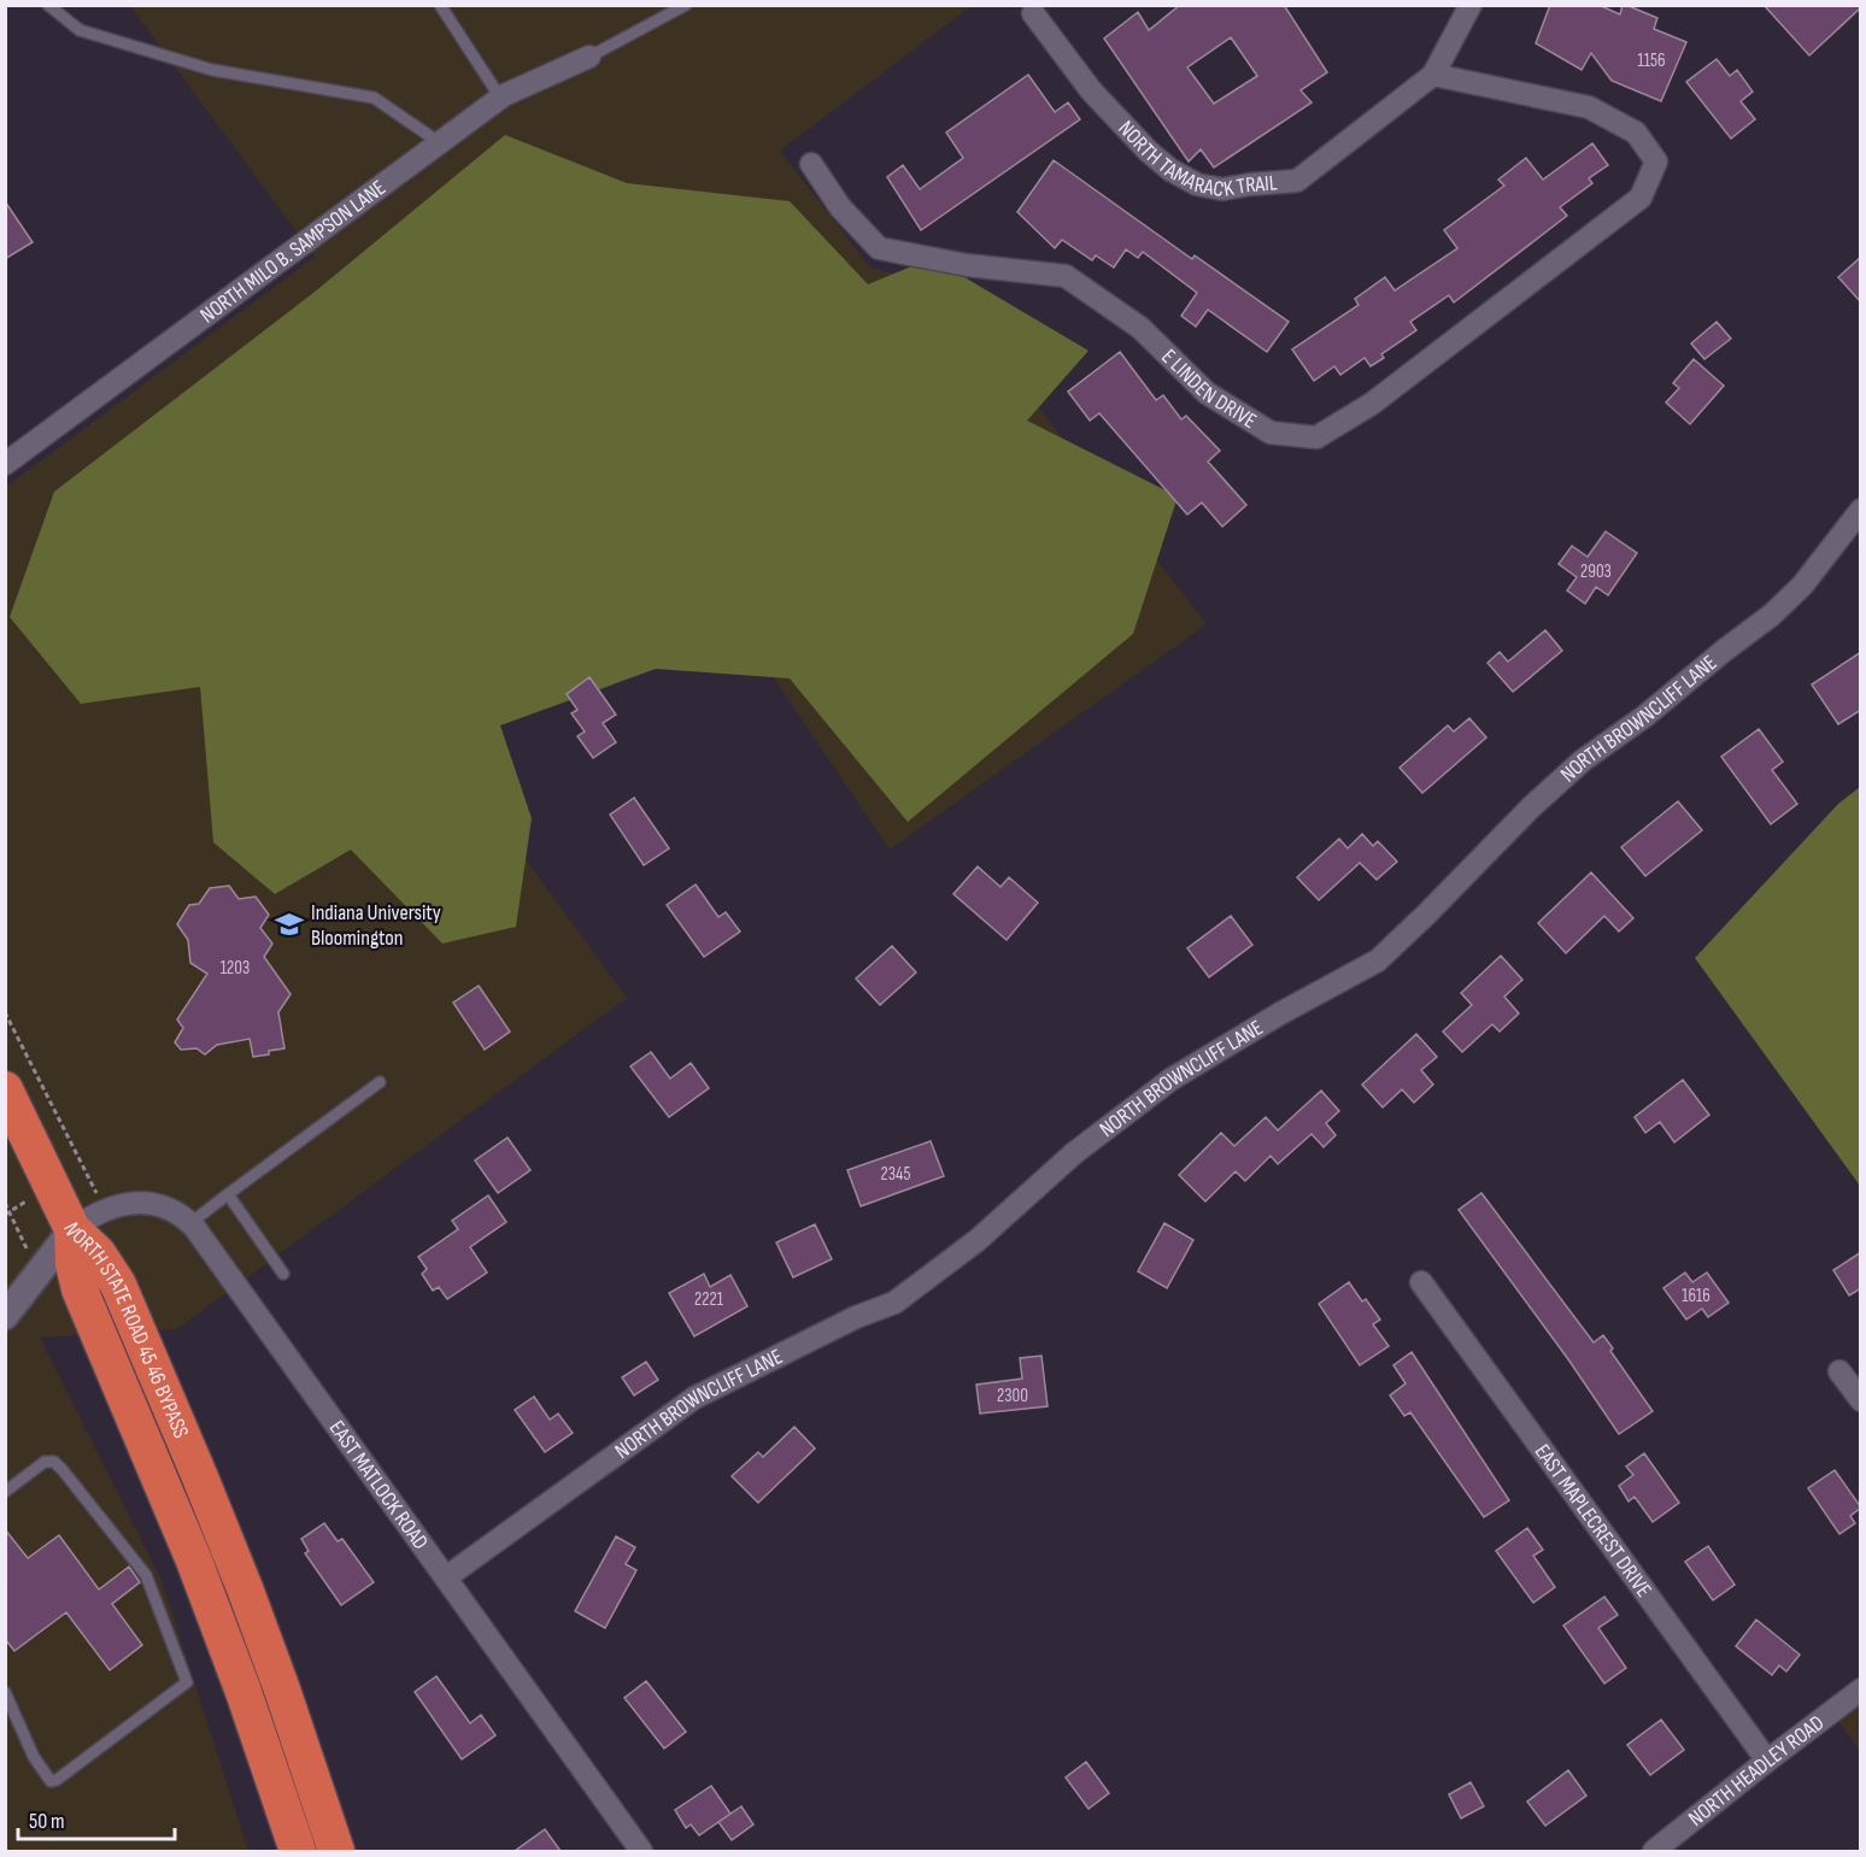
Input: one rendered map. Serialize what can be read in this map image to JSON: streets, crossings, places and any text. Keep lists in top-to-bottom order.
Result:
{
  "streets": {
    "highway": ["NORTH STATE ROAD 45 46 BYPASS"],
    "street": [
      "NORTH TAMARACK TRAIL",
      "NORTH MILO B. SAMPSON LANE",
      "E LINDEN DRIVE",
      "NORTH BROWNCLIFF LANE",
      "EAST MATLOCK ROAD",
      "EAST MAPLECREST DRIVE",
      "NORTH HEADLEY ROAD"
    ]
  },
  "crossings": [
    ["NORTH TAMARACK TRAIL", "E LINDEN DRIVE"],
    ["NORTH BROWNCLIFF LANE", "EAST MATLOCK ROAD"],
    ["NORTH STATE ROAD 45 46 BYPASS", "EAST MATLOCK ROAD"],
    ["EAST MAPLECREST DRIVE", "NORTH HEADLEY ROAD"]
  ],
  "places": {
    "school or university": ["Indiana University Bloomington"]
  },
  "house_numbers": [
    "1156",
    "2903",
    "1203",
    "2345",
    "1616",
    "2221",
    "2300"
  ],
  "scale_bar": "50 m"
}
